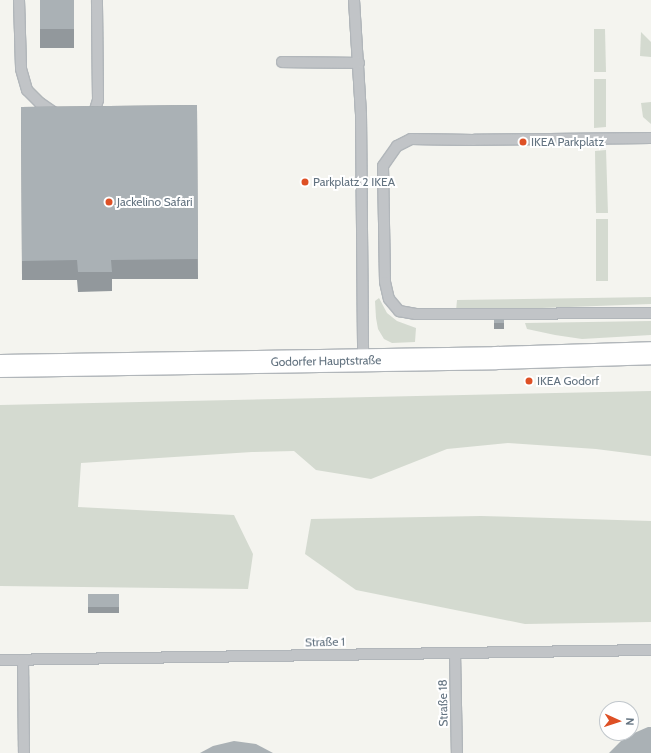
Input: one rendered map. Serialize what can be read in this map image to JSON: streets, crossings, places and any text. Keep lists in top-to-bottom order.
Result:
{
  "streets": {
    "main road": ["Godorfer Hauptstraße"],
    "lane": ["Straße 1", "Straße 18"]
  },
  "crossings": [
    ["Straße 1", "Straße 18"]
  ],
  "places": [
    "IKEA Parkplatz",
    "Parkplatz 2 IKEA",
    "Jackelino Safari",
    "IKEA Godorf"
  ],
  "north": "right"
}
